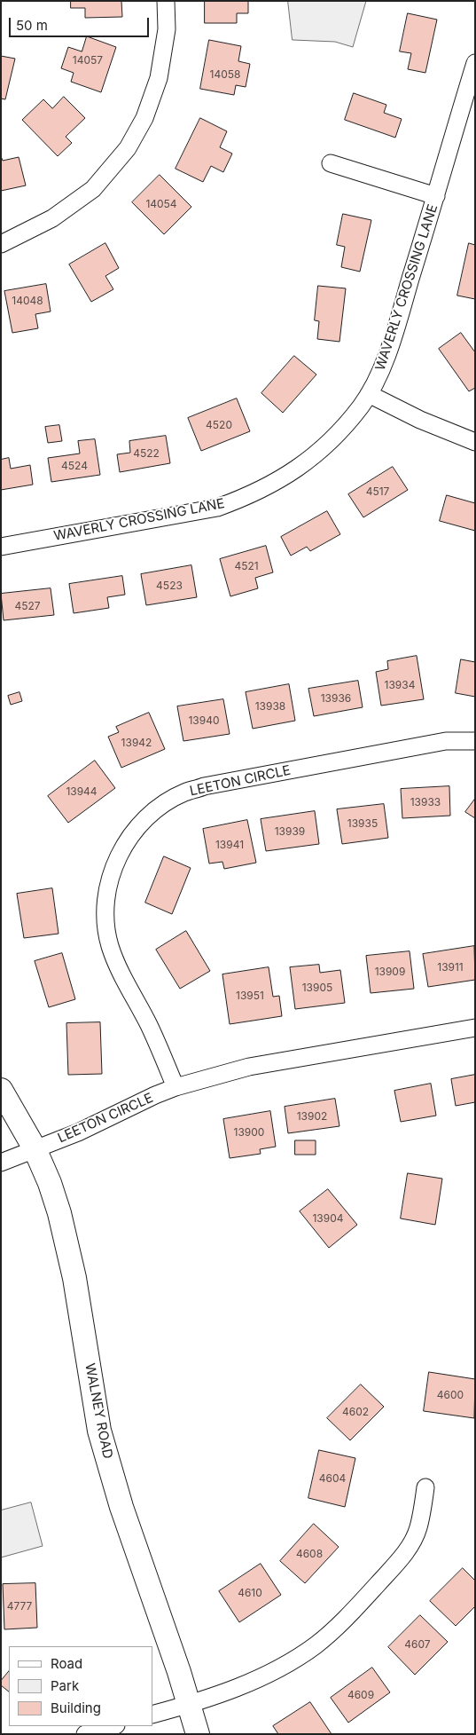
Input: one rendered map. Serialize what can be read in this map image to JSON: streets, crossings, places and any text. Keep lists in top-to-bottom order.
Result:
{
  "streets": {
    "main road": ["WALNEY ROAD"],
    "street": ["WAVERLY CROSSING LANE", "LEETON CIRCLE"]
  },
  "crossings": [
    ["LEETON CIRCLE", "WALNEY ROAD"]
  ],
  "house_numbers": [
    "14057",
    "14058",
    "14054",
    "14048",
    "4520",
    "4522",
    "4524",
    "4517",
    "4521",
    "4523",
    "4527",
    "13934",
    "13936",
    "13938",
    "13940",
    "13942",
    "13944",
    "13933",
    "13935",
    "13939",
    "13941",
    "13911",
    "13909",
    "13905",
    "13951",
    "13902",
    "13900",
    "13904",
    "4600",
    "4602",
    "4604",
    "4608",
    "4610",
    "4777",
    "4607",
    "4609"
  ],
  "legend": ["Road", "Park", "Building"],
  "scale_bar": "50 m"
}
